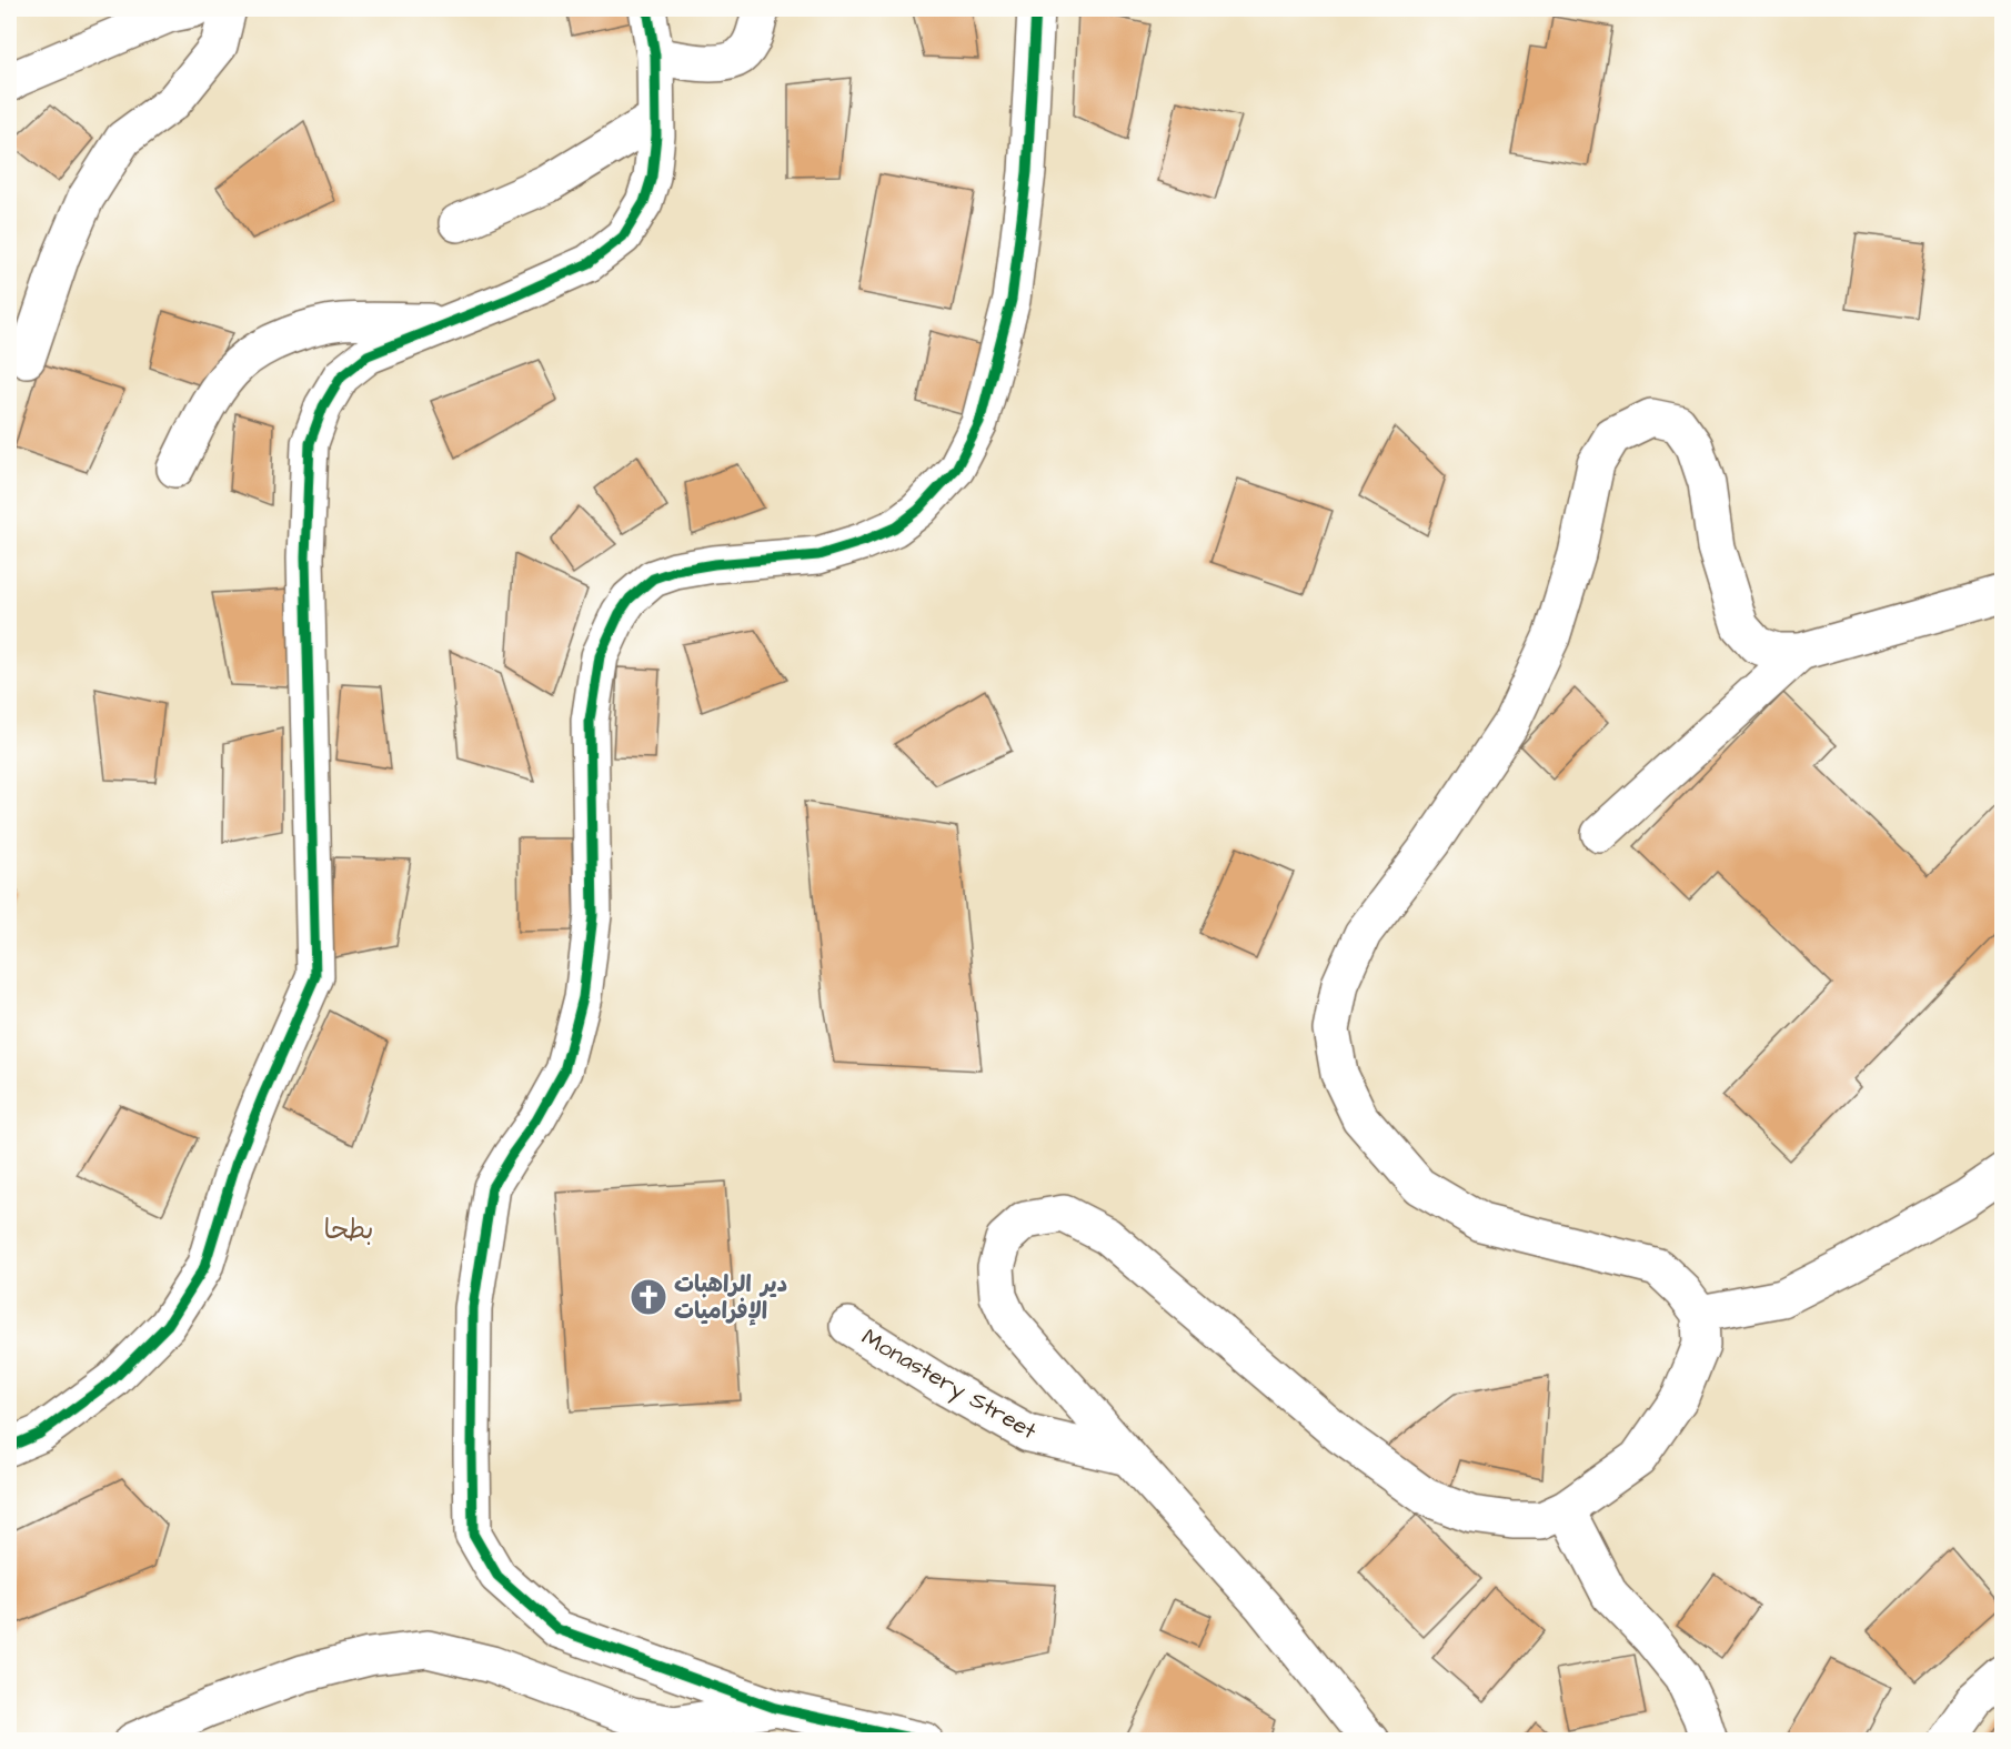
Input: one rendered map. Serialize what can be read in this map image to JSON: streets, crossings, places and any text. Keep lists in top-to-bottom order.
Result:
{
  "streets": {
    "street": ["Monastery Street"]
  },
  "districts": ["بطحا"],
  "places": {
    "church": ["دير الراهبات الإفراميات"]
  }
}
